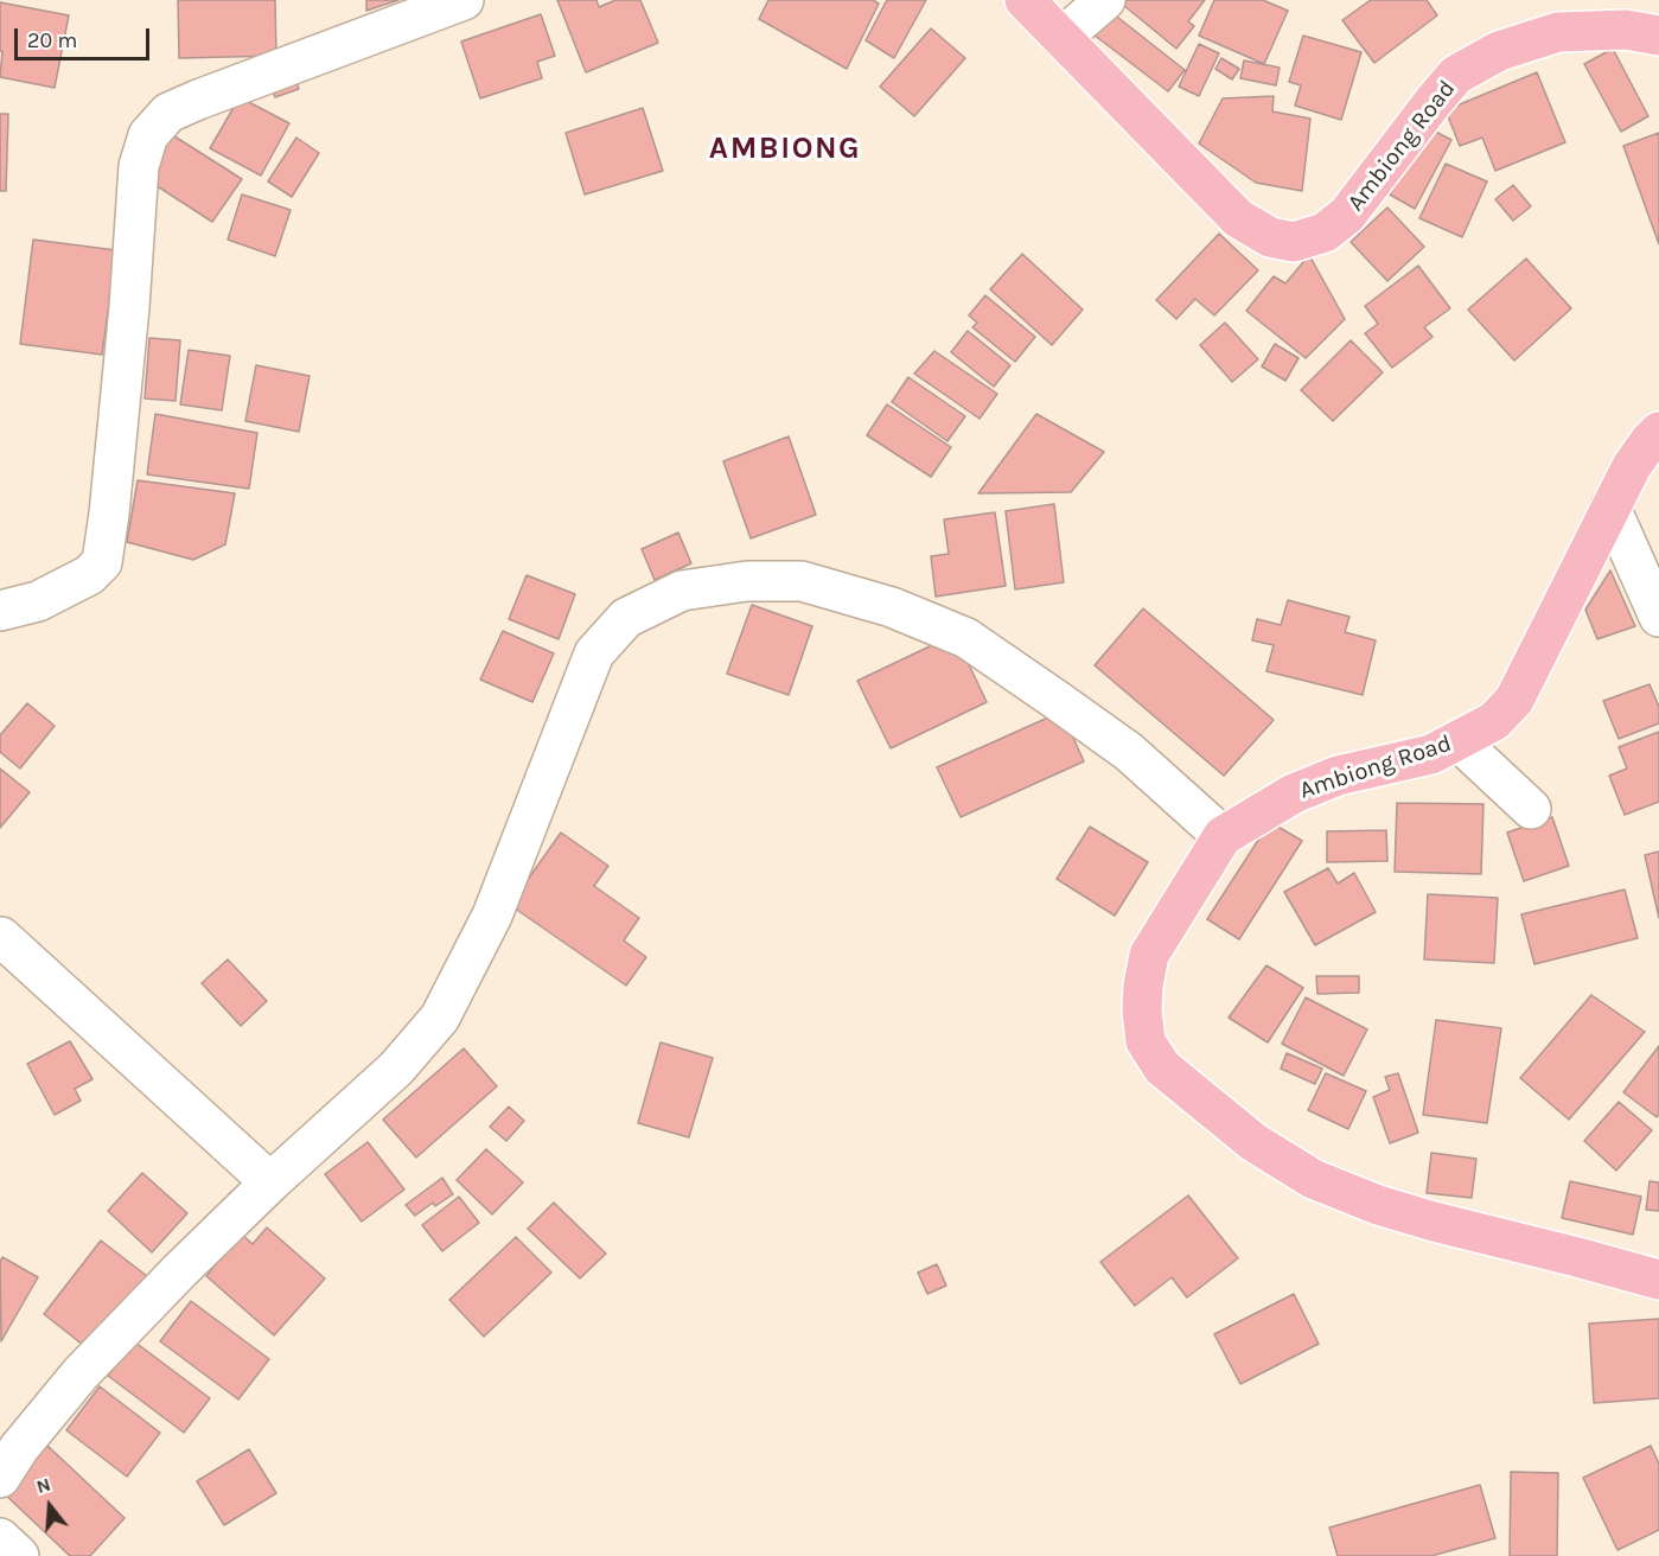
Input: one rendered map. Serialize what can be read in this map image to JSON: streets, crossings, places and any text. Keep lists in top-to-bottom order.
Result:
{
  "streets": {
    "main road": ["Ambiong Road"]
  },
  "districts": ["AMBIONG"],
  "scale_bar": "20 m",
  "north": "top"
}
